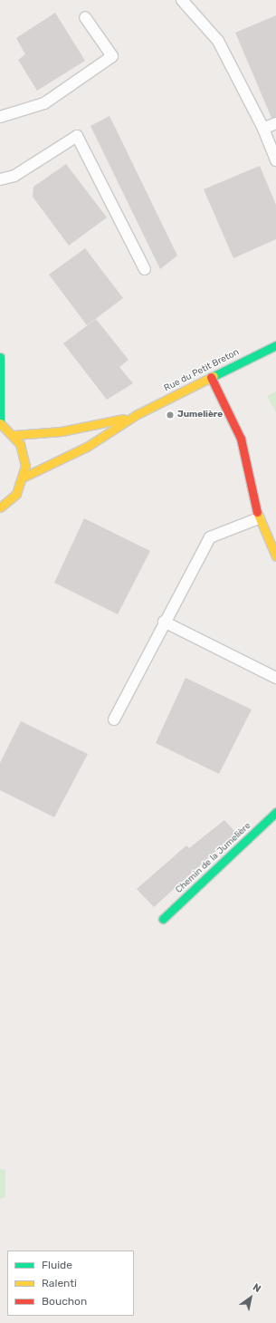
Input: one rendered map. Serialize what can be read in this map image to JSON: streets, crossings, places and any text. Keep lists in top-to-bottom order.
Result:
{
  "streets": {
    "main road": ["Rue du Petit Breton", "Chemin de la Jumelière"]
  },
  "places": ["Jumelière"],
  "legend": ["Fluide", "Ralenti", "Bouchon"],
  "north": "top right"
}
